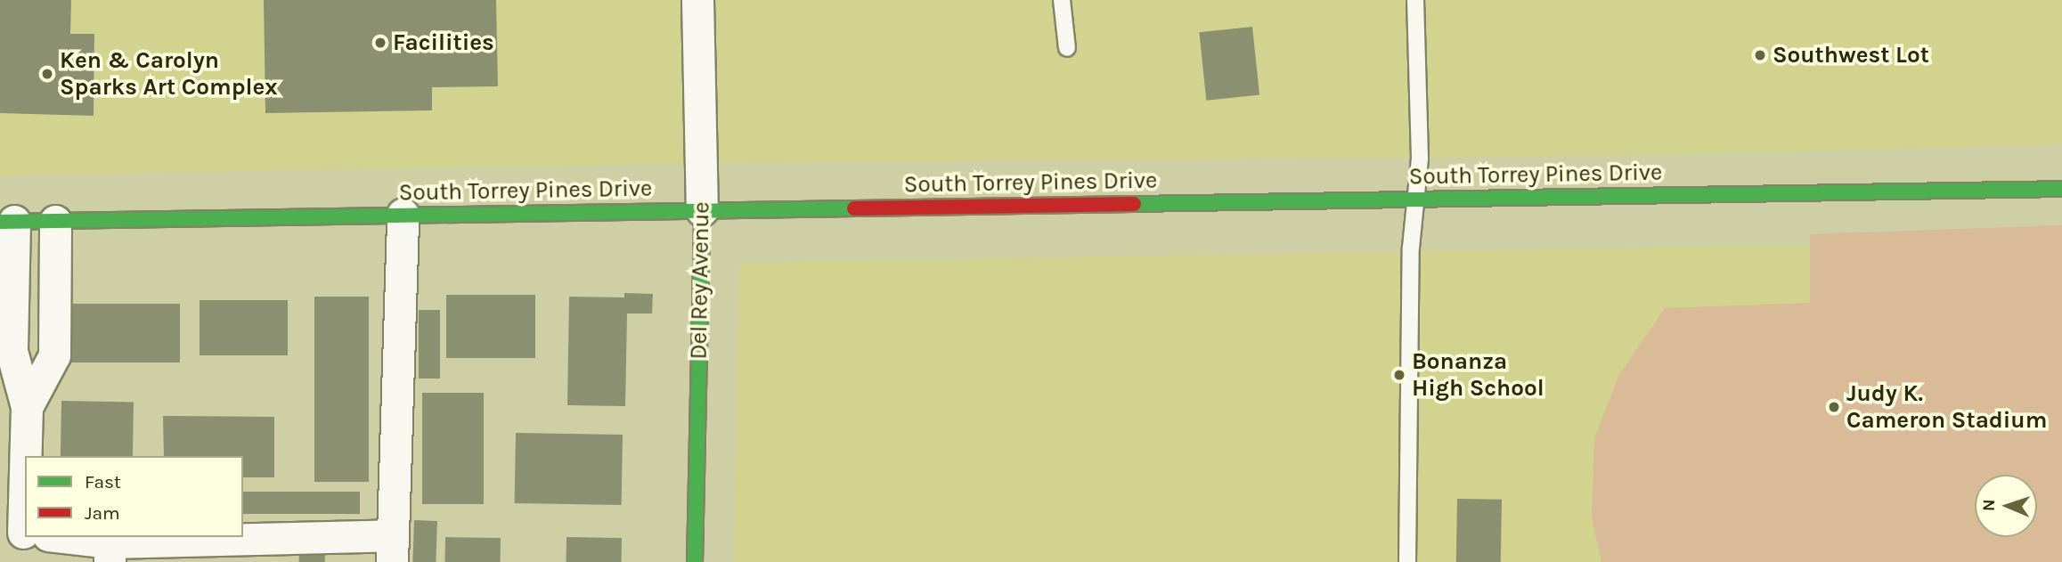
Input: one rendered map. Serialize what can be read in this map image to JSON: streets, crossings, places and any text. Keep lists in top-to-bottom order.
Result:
{
  "streets": {
    "main road": ["South Torrey Pines Drive", "Del Rey Avenue"]
  },
  "crossings": [
    ["South Torrey Pines Drive", "Del Rey Avenue"]
  ],
  "places": [
    "Facilities",
    "Southwest Lot",
    "Ken & Carolyn Sparks Art Complex",
    "Bonanza High School",
    "Judy K. Cameron Stadium"
  ],
  "legend": ["Fast", "Jam"],
  "north": "left"
}
